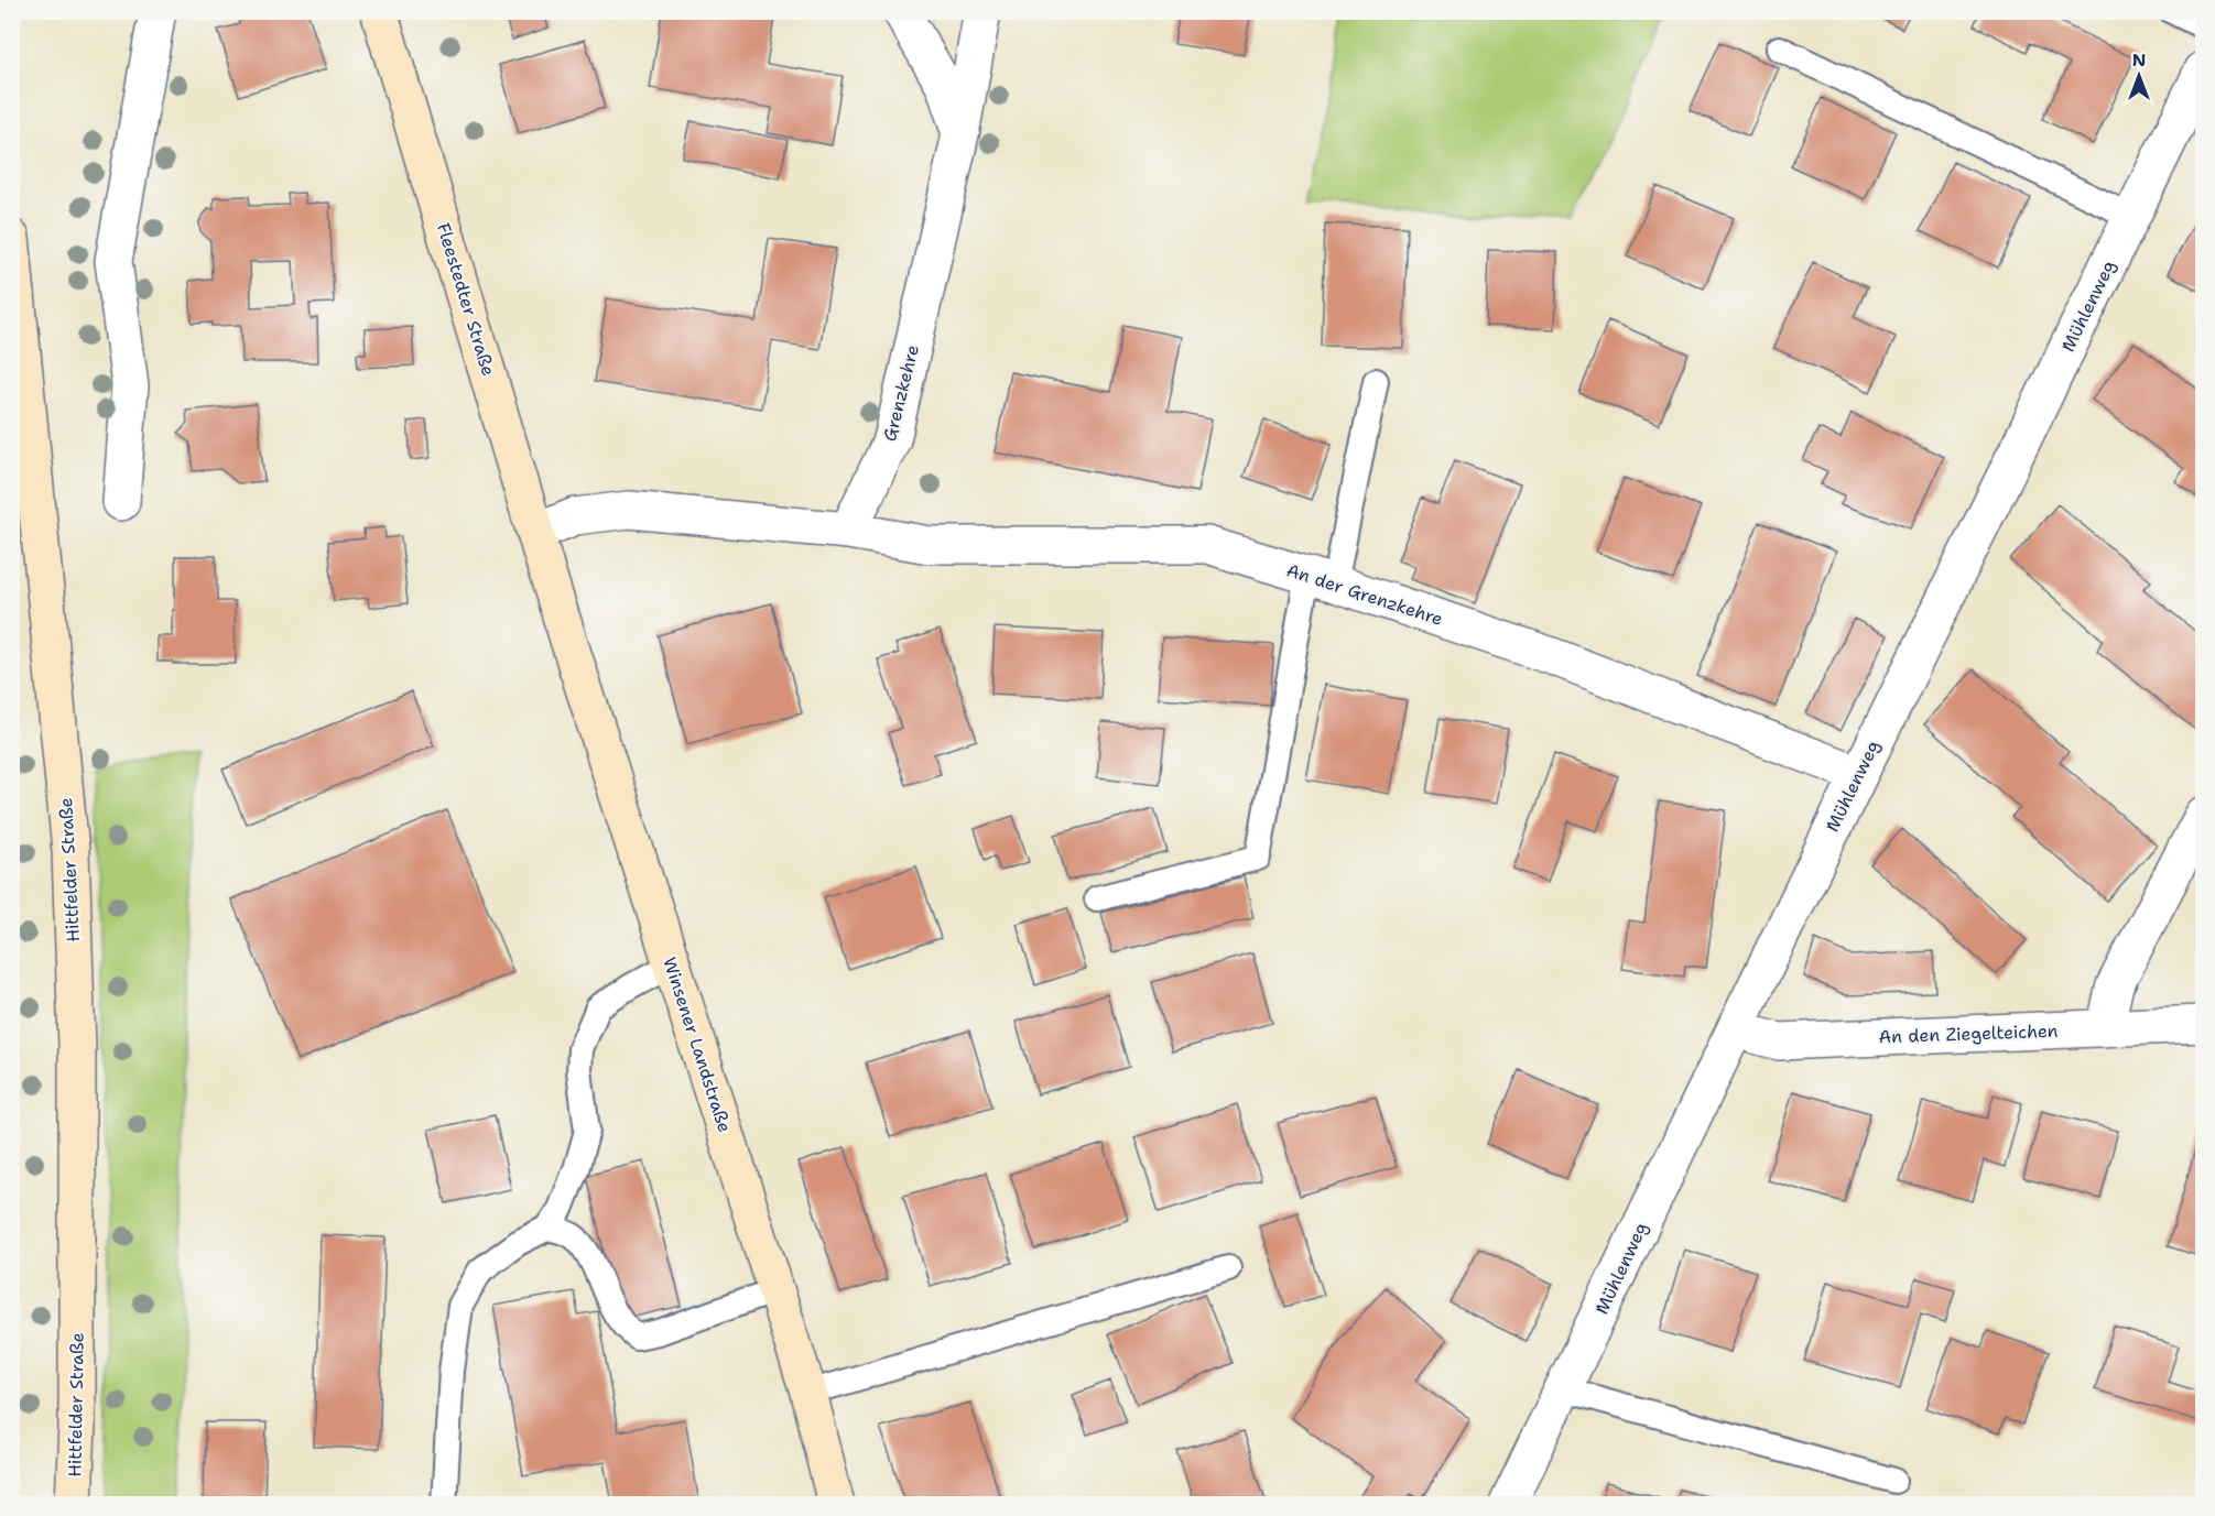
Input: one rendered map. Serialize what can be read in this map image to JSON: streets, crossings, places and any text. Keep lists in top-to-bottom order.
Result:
{
  "streets": {
    "street": [
      "Fleestedter Straße",
      "Mühlenweg",
      "Grenzkehre",
      "An der Grenzkehre",
      "Hittfelder Straße",
      "An den Ziegelteichen",
      "Winsener Landstraße"
    ]
  },
  "crossings": [
    ["Fleestedter Straße", "Winsener Landstraße"],
    ["Mühlenweg", "An der Grenzkehre"],
    ["Mühlenweg", "An den Ziegelteichen"],
    ["Grenzkehre", "An der Grenzkehre"]
  ],
  "north": "top"
}
